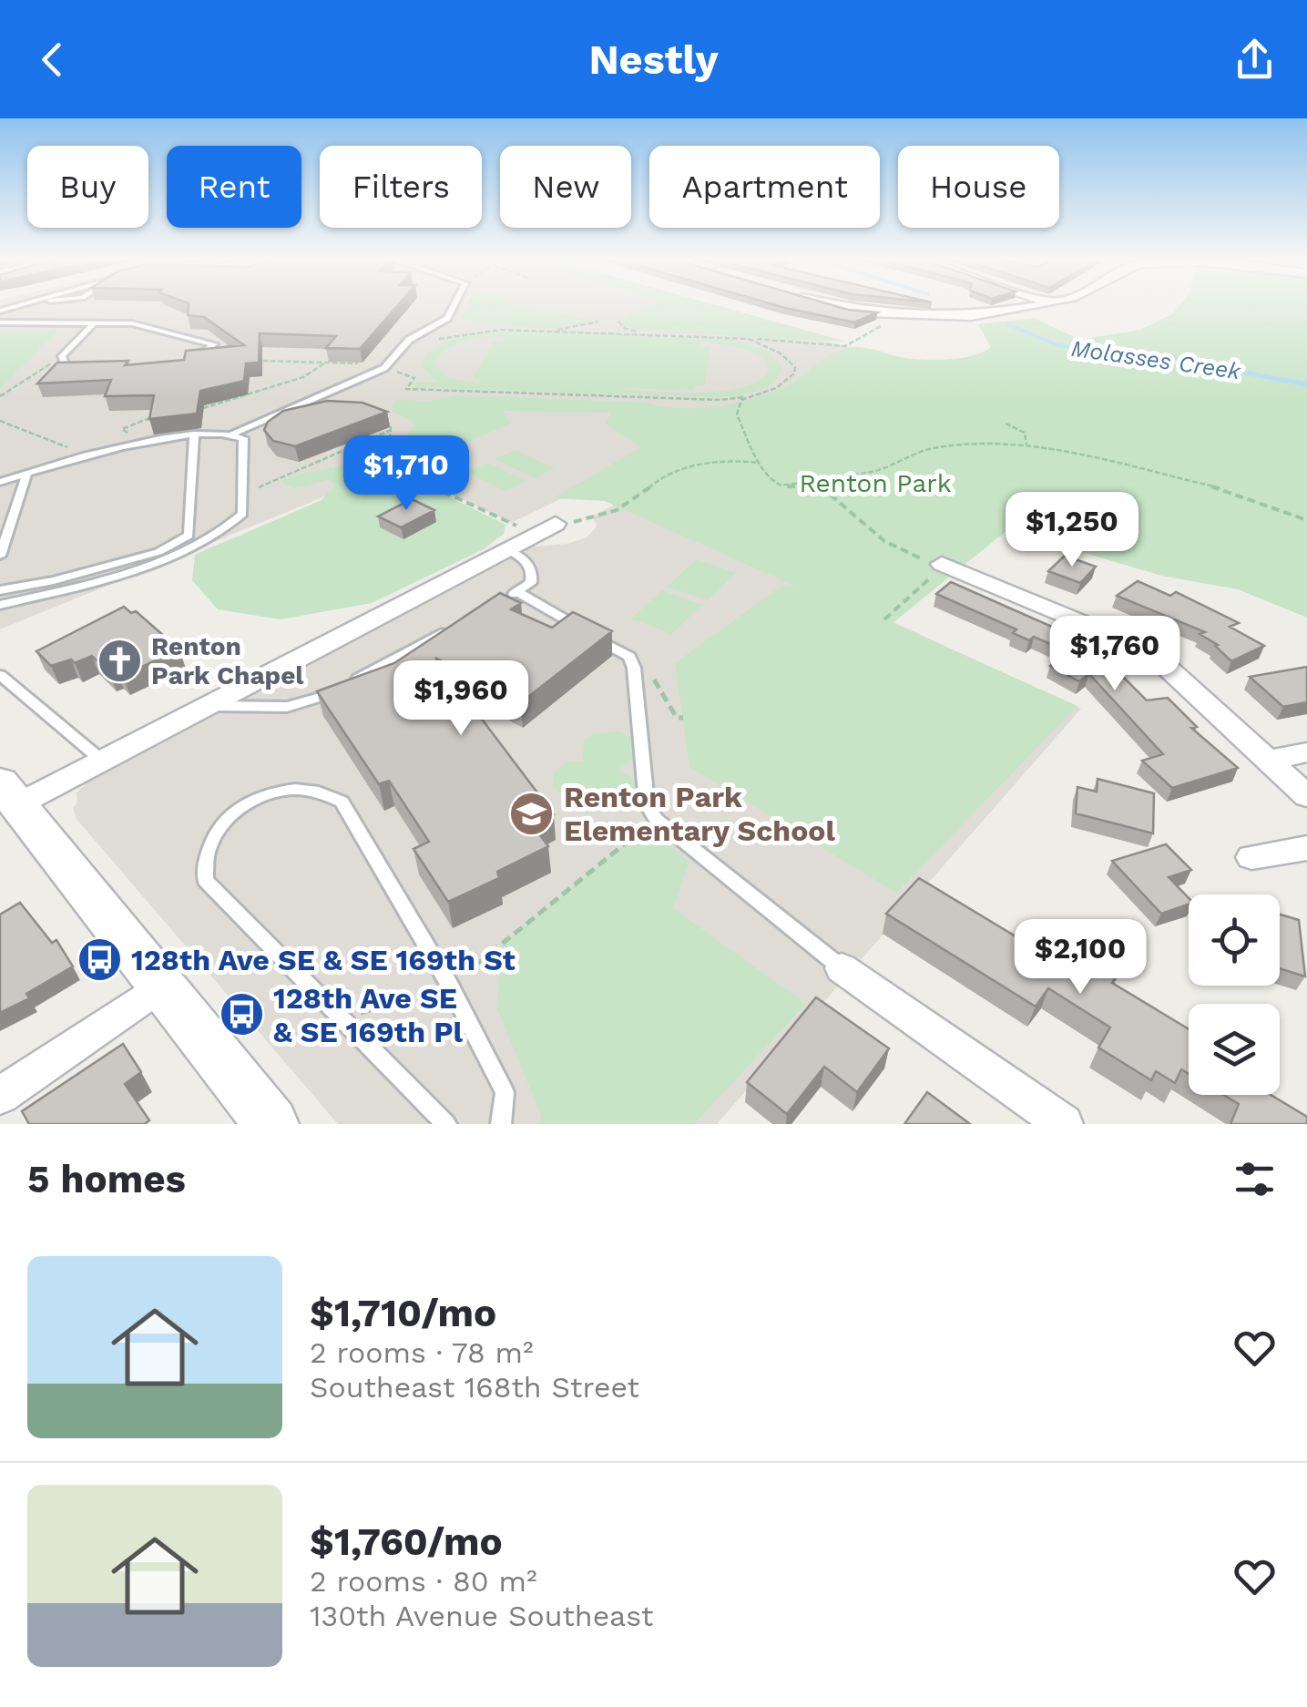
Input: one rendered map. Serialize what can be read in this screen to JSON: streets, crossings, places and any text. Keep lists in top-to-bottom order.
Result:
{
  "water": ["Molasses Creek"],
  "parks": ["Renton Park"],
  "places": {
    "church": ["Renton Park Chapel"],
    "school or university": ["Renton Park Elementary School"],
    "bus stop": ["128th Ave SE & SE 169th St", "128th Ave SE & SE 169th Pl"]
  },
  "page": {
    "header": "Nestly",
    "chip": [
      "Buy",
      "Rent",
      "Filters",
      "New",
      "Apartment",
      "House"
    ],
    "price": [
      "$1,710",
      "$1,250",
      "$1,760",
      "$1,960",
      "$2,100"
    ],
    "heading": "5 homes",
    "list": [
      {
        "name": "$1,710/mo",
        "note": "2 rooms · 78 m² · Southeast 168th Street"
      },
      {
        "name": "$1,760/mo",
        "note": "2 rooms · 80 m² · 130th Avenue Southeast"
      }
    ]
  }
}
